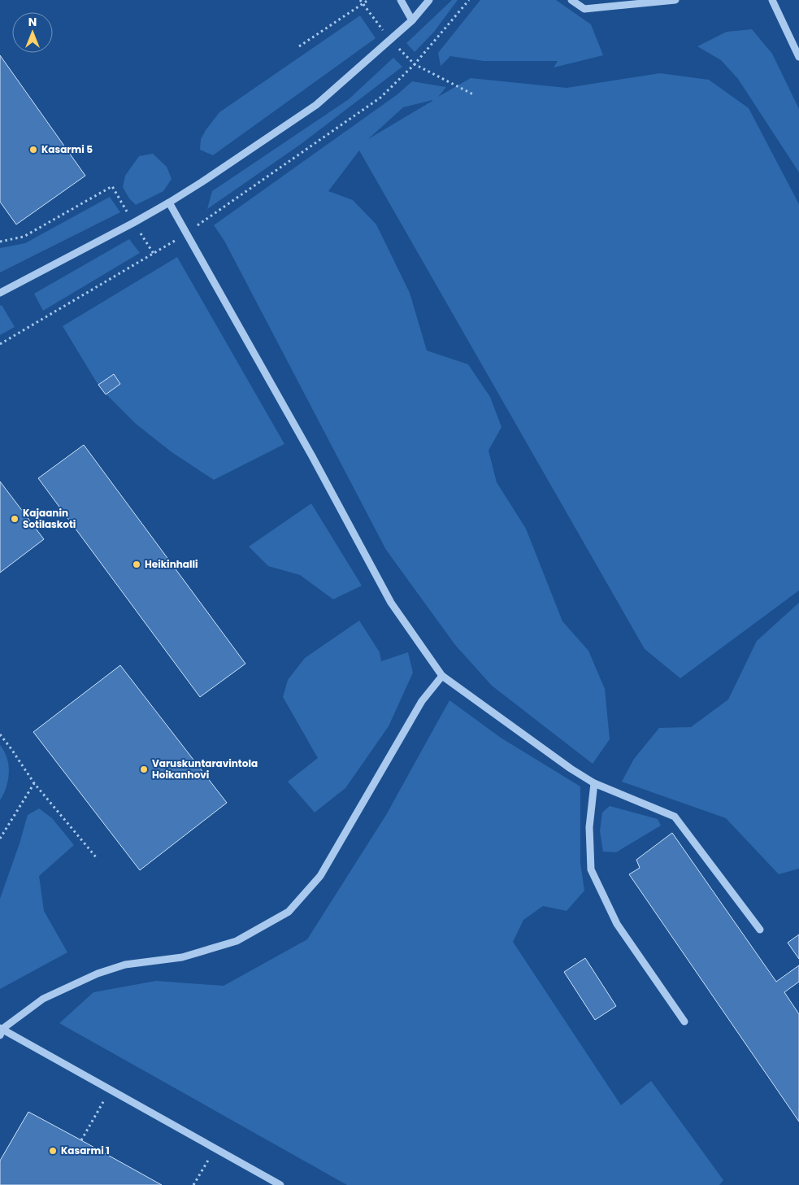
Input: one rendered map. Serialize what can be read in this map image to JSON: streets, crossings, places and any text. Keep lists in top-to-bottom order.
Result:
{
  "places": [
    "Kasarmi 5",
    "Kajaanin Sotilaskoti",
    "Heikinhalli",
    "Varuskuntaravintola Hoikanhovi",
    "Kasarmi 1"
  ],
  "north": "top"
}
